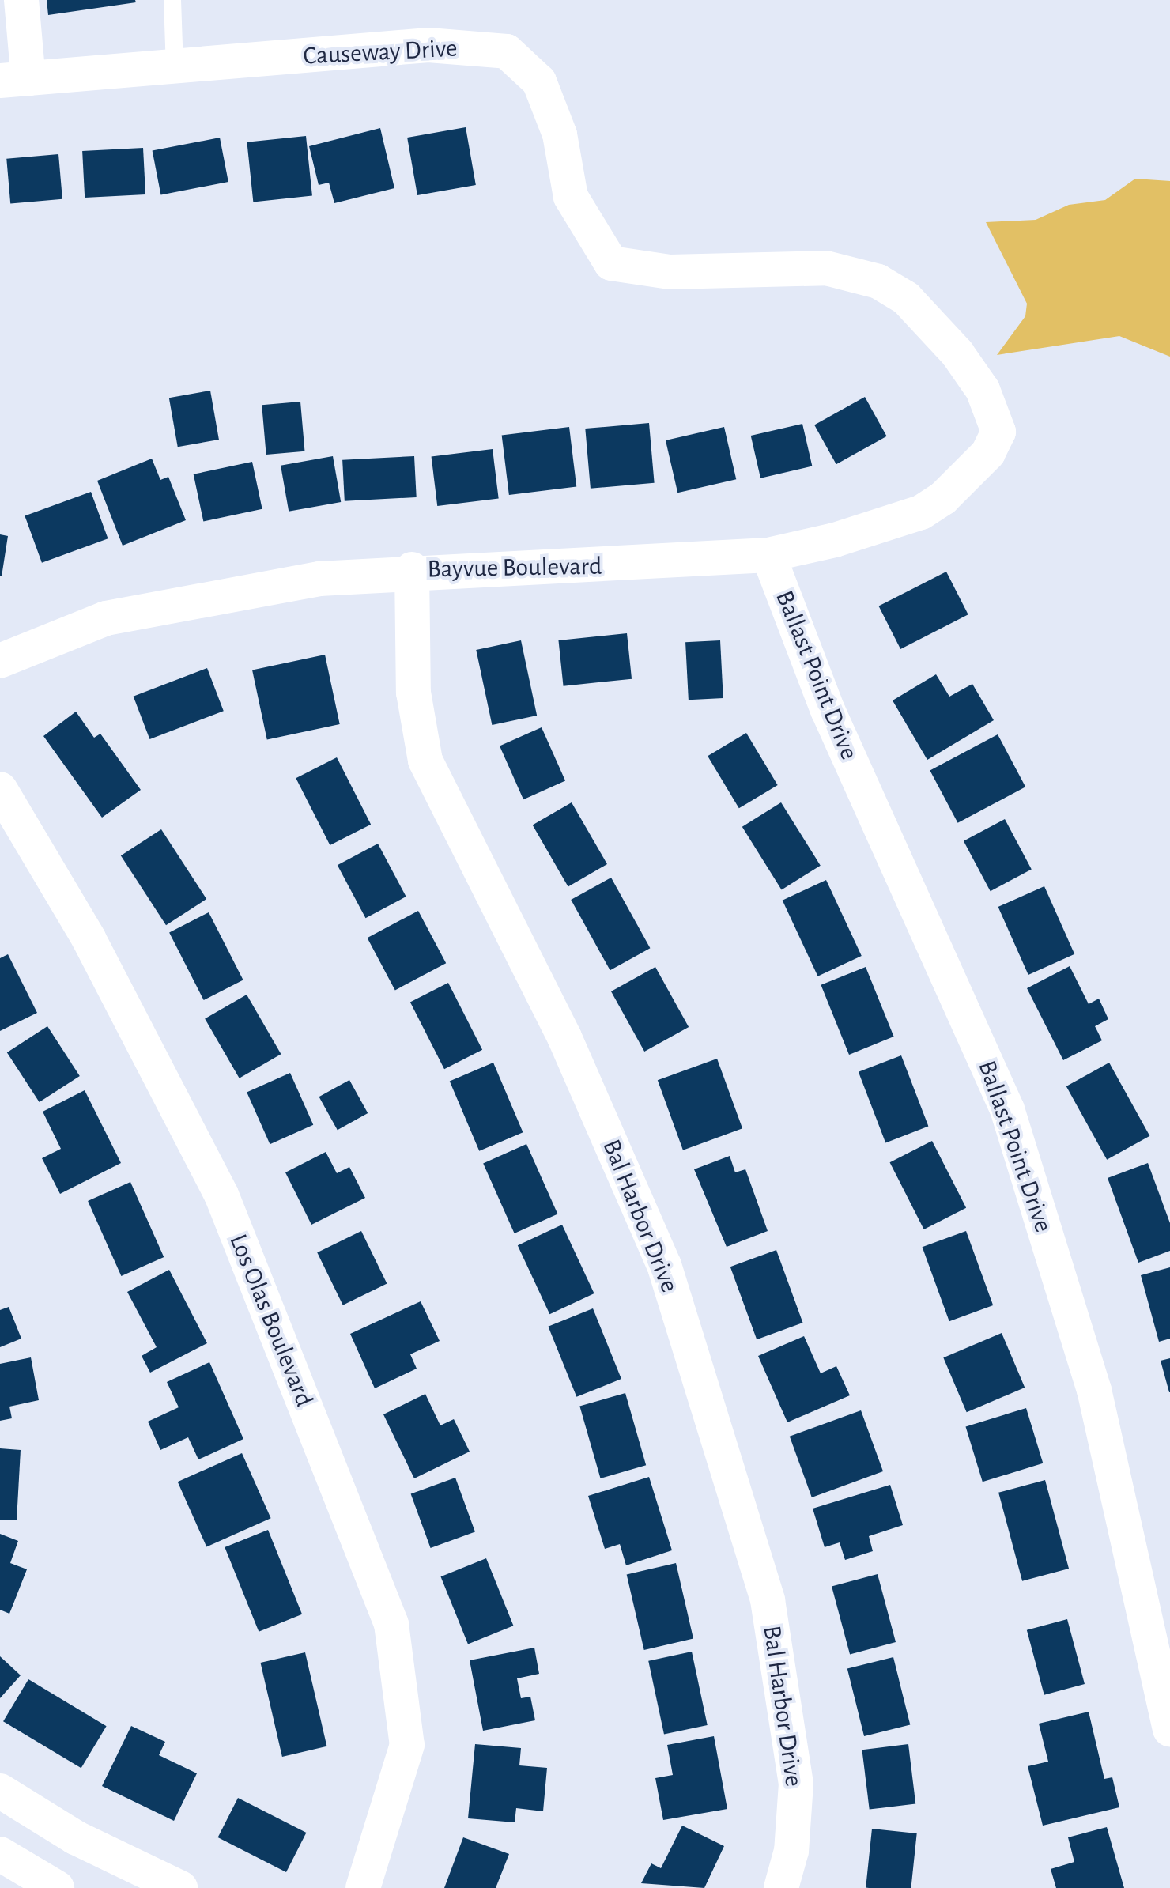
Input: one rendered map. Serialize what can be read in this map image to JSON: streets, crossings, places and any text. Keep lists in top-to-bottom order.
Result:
{
  "streets": {
    "street": [
      "Causeway Drive",
      "Bayvue Boulevard",
      "Ballast Point Drive",
      "Bal Harbor Drive",
      "Los Olas Boulevard"
    ]
  },
  "crossings": [
    ["Causeway Drive", "Bayvue Boulevard"],
    ["Bayvue Boulevard", "Ballast Point Drive"],
    ["Bayvue Boulevard", "Bal Harbor Drive"]
  ]
}
